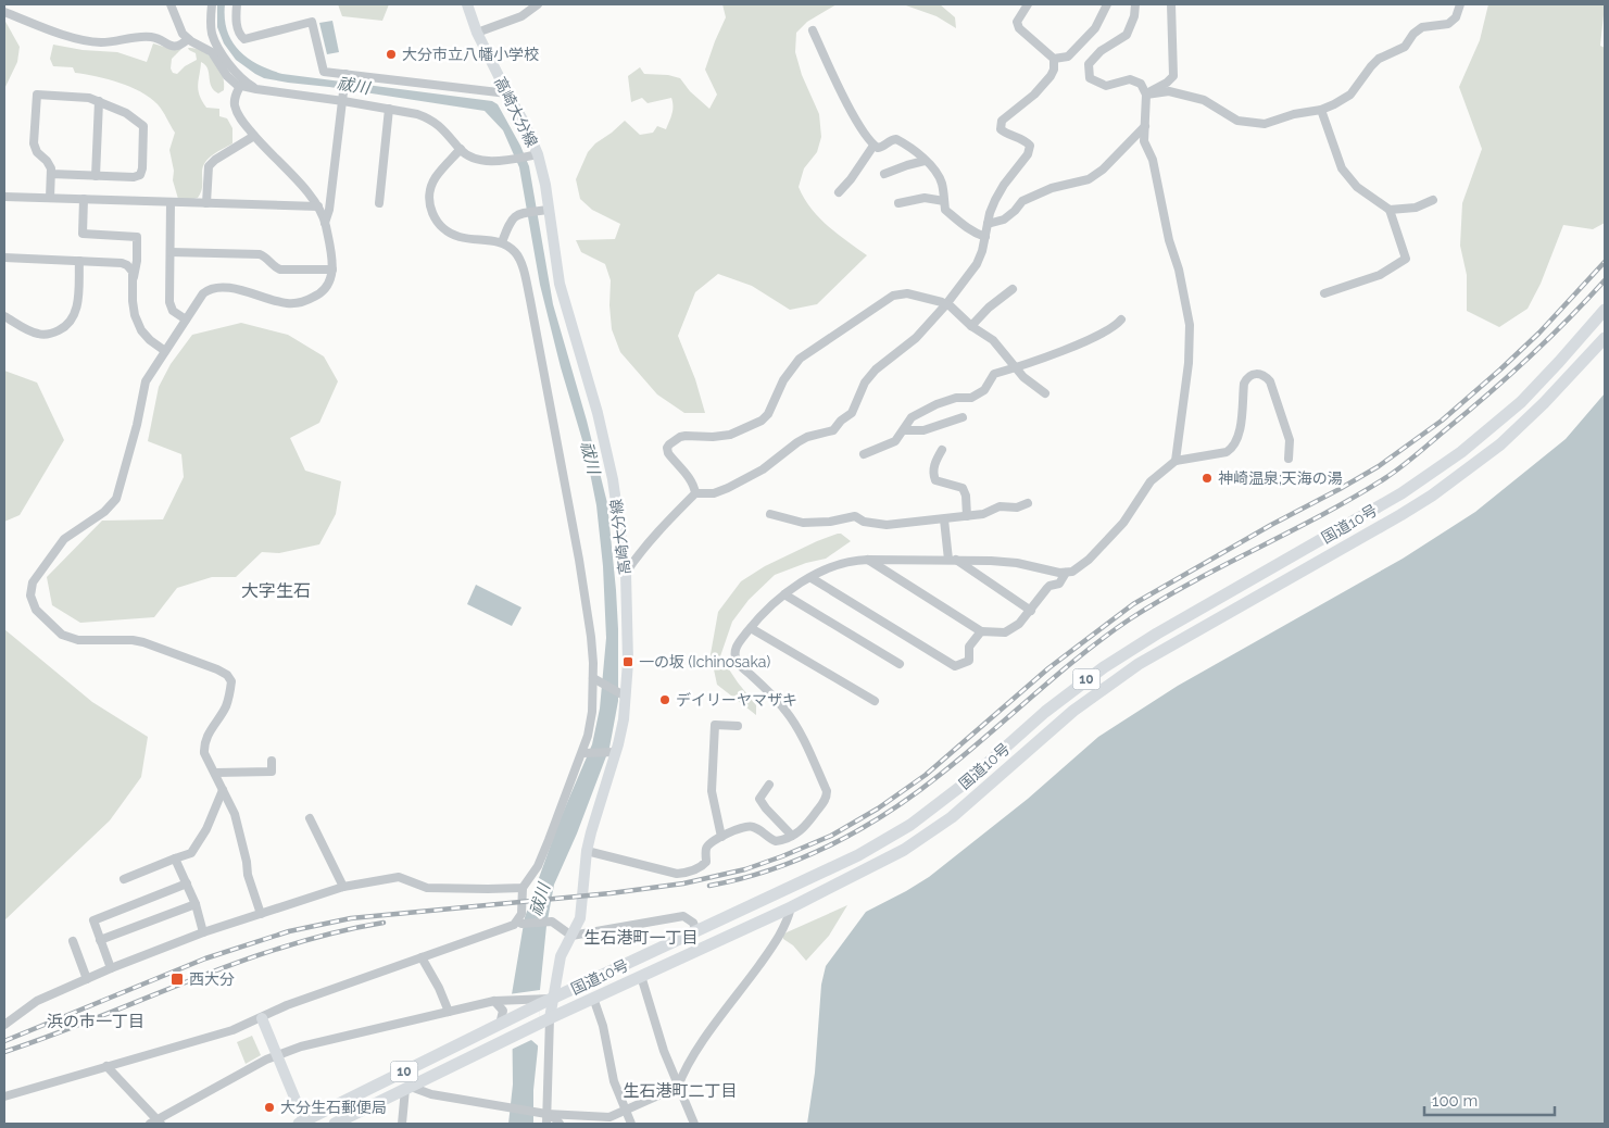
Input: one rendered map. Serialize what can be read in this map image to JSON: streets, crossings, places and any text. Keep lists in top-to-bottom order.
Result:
{
  "streets": {
    "highway": ["国道10号", "10"],
    "main road": ["高崎大分線"]
  },
  "crossings": [
    ["高崎大分線", "国道10号"]
  ],
  "districts": [
    "大字生石",
    "生石港町一丁目",
    "浜の市一丁目",
    "生石港町二丁目"
  ],
  "water": ["祓川"],
  "places": {
    "other": [
      "大分市立八幡小学校",
      "神崎温泉;天海の湯",
      "デイリーヤマザキ",
      "大分生石郵便局"
    ],
    "transit": ["一の坂 (Ichinosaka)", "西大分"]
  },
  "scale_bar": "100 m"
}
